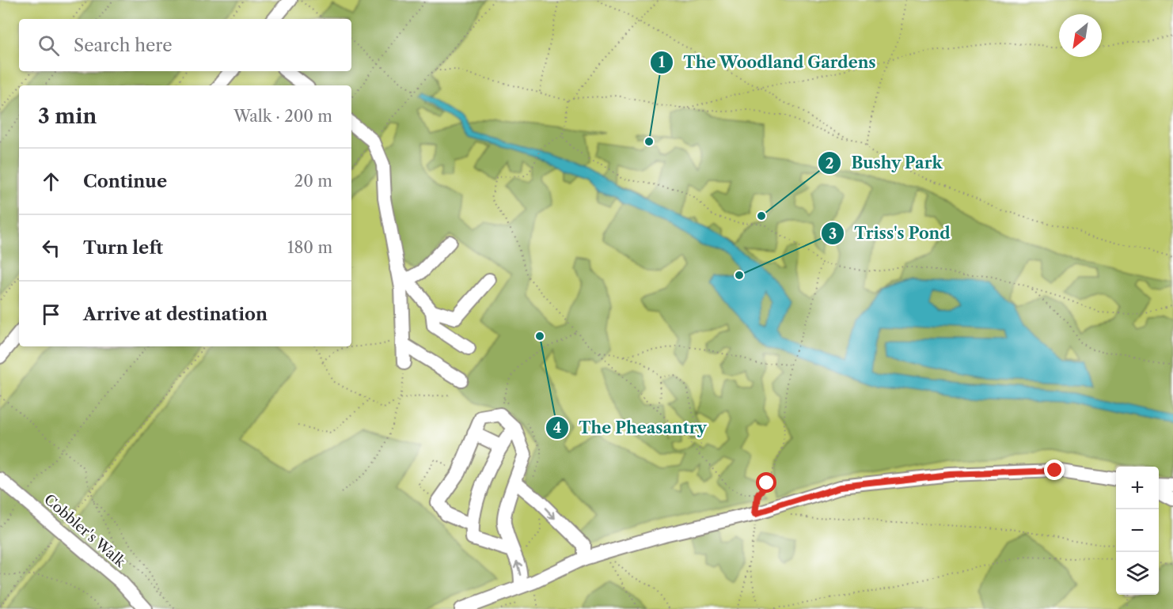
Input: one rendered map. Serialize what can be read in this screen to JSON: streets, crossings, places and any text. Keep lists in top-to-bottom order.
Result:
{
  "streets": {
    "street": ["Cobbler's Walk"]
  },
  "places": [
    "The Woodland Gardens",
    "Bushy Park",
    "Triss's Pond",
    "The Pheasantry"
  ],
  "north": "bottom left",
  "page": {
    "search": "Search here",
    "heading": ["3 min", "Walk · 200 m"],
    "list": [
      ["Continue", "20 m"],
      ["Turn left", "180 m"],
      "Arrive at destination"
    ],
    "map_buttons": ["+", "−"]
  }
}
